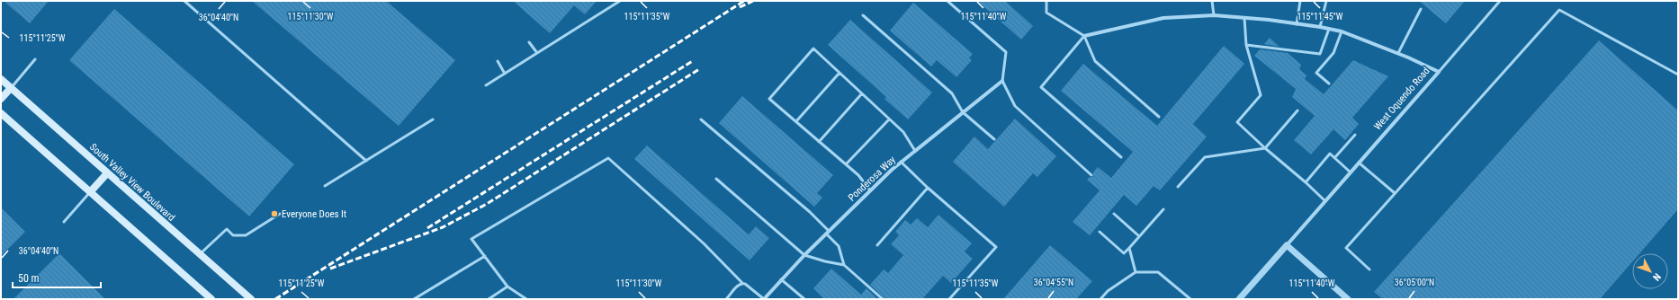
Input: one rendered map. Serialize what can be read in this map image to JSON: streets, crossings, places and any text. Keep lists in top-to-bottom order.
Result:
{
  "streets": {
    "main road": ["South Valley View Boulevard"],
    "street": ["West Oquendo Road", "Ponderosa Way"]
  },
  "places": ["Everyone Does It"],
  "scale_bar": "50 m",
  "north": "bottom right",
  "coordinates": [
    "115°11'40\"W",
    "115°11'45\"W",
    "115°11'30\"W",
    "115°11'35\"W",
    "36°04'40\"N",
    "115°11'25\"W",
    "36°04'55\"N",
    "36°05'00\"N"
  ]
}
